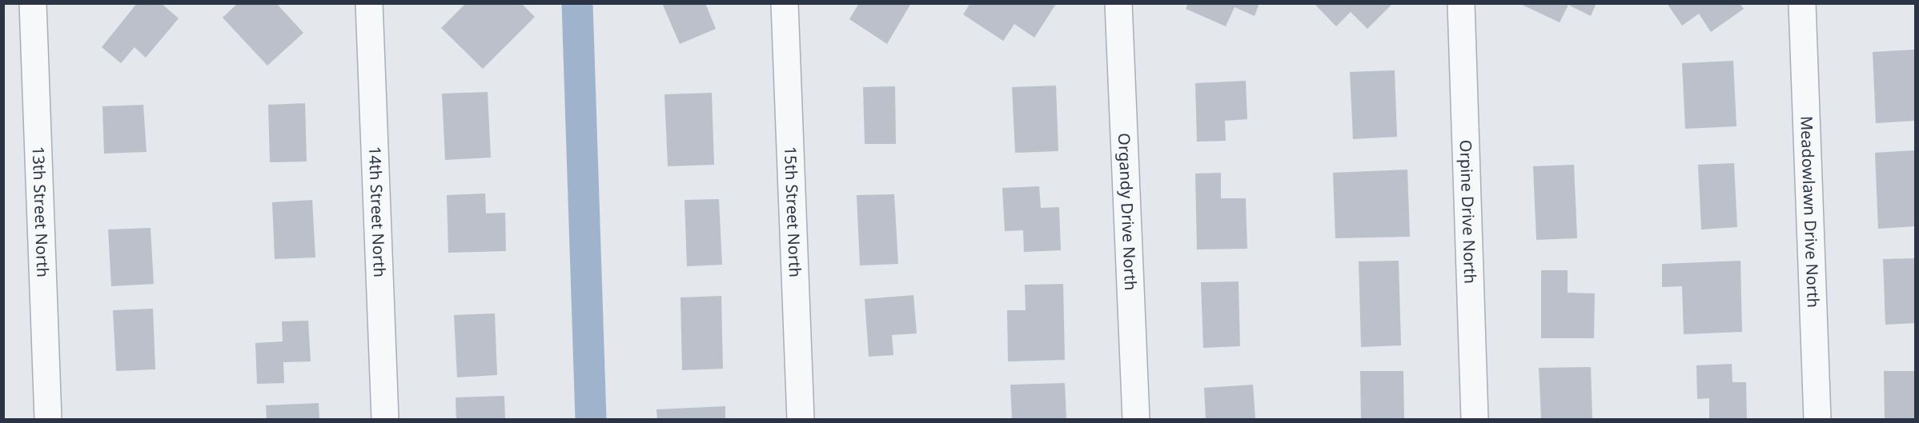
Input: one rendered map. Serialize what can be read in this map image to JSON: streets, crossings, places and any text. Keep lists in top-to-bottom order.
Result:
{
  "streets": {
    "street": [
      "13th Street North",
      "15th Street North",
      "Organdy Drive North",
      "Orpine Drive North",
      "Meadowlawn Drive North",
      "14th Street North"
    ]
  }
}
